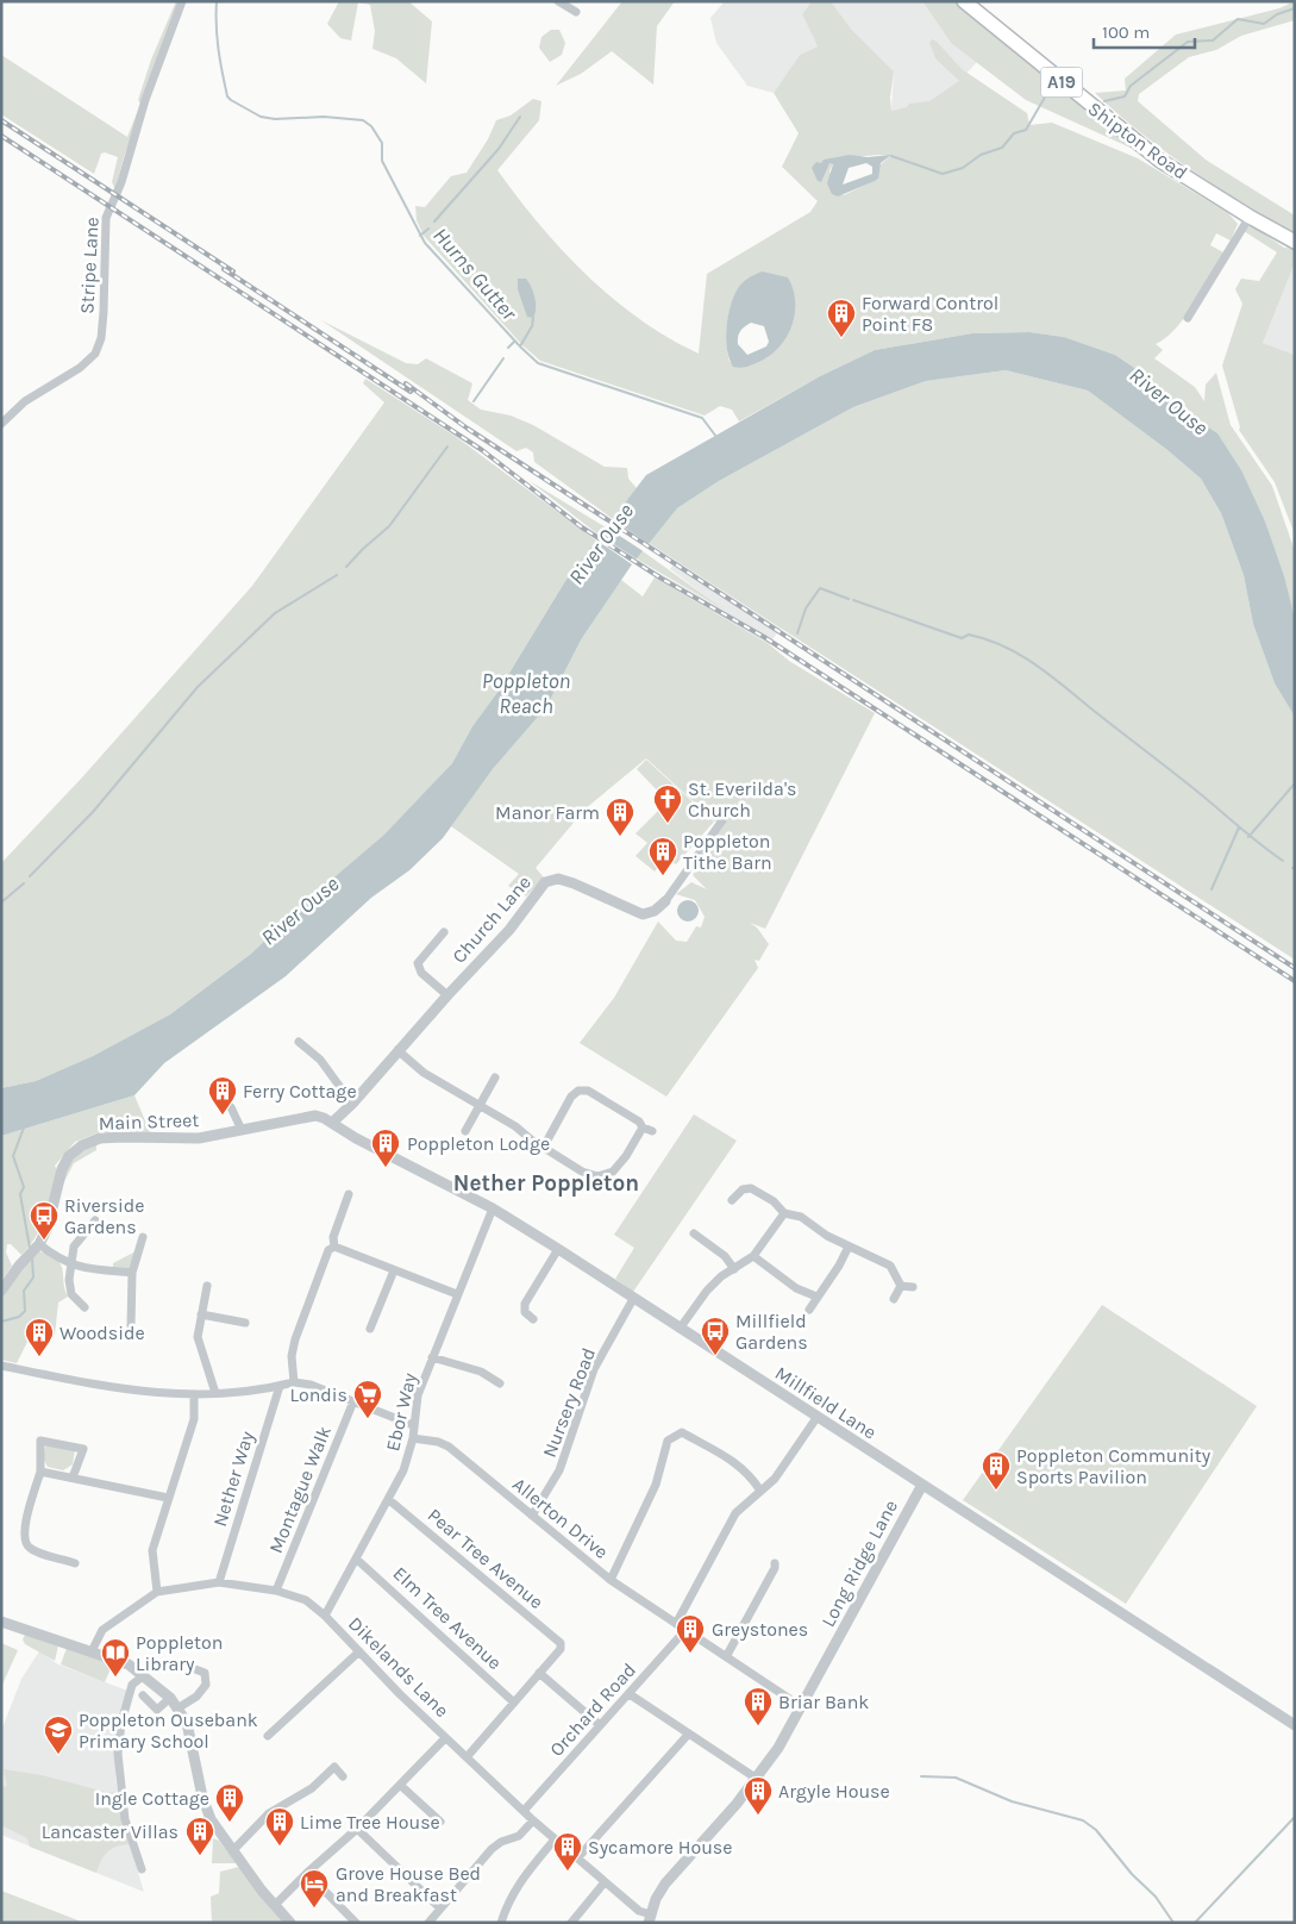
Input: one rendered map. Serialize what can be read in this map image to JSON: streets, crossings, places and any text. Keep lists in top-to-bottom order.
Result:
{
  "streets": {
    "highway": ["A19", "Shipton Road"],
    "street": [
      "Stripe Lane",
      "Church Lane",
      "Main Street",
      "Nursery Road",
      "Millfield Lane",
      "Ebor Way",
      "Nether Way",
      "Montague Walk",
      "Allerton Drive",
      "Pear Tree Avenue",
      "Long Ridge Lane",
      "Elm Tree Avenue",
      "Dikelands Lane",
      "Orchard Road"
    ]
  },
  "crossings": [
    ["Church Lane", "Main Street"],
    ["Church Lane", "Millfield Lane"],
    ["Main Street", "Millfield Lane"],
    ["Nursery Road", "Millfield Lane"],
    ["Nursery Road", "Allerton Drive"],
    ["Millfield Lane", "Ebor Way"],
    ["Millfield Lane", "Long Ridge Lane"],
    ["Ebor Way", "Allerton Drive"],
    ["Ebor Way", "Pear Tree Avenue"],
    ["Ebor Way", "Elm Tree Avenue"],
    ["Ebor Way", "Dikelands Lane"],
    ["Nether Way", "Dikelands Lane"],
    ["Montague Walk", "Dikelands Lane"],
    ["Allerton Drive", "Long Ridge Lane"],
    ["Allerton Drive", "Orchard Road"],
    ["Long Ridge Lane", "Dikelands Lane"],
    ["Dikelands Lane", "Orchard Road"]
  ],
  "districts": ["Nether Poppleton"],
  "water": ["Hurns Gutter", "River Ouse", "Poppleton Reach"],
  "places": {
    "building": [
      "Forward Control Point F8",
      "Manor Farm",
      "Poppleton Tithe Barn",
      "Ferry Cottage",
      "Poppleton Lodge",
      "Woodside",
      "Poppleton Community Sports Pavilion",
      "Greystones",
      "Briar Bank",
      "Argyle House",
      "Ingle Cottage",
      "Lime Tree House",
      "Lancaster Villas",
      "Sycamore House"
    ],
    "church": ["St. Everilda's Church"],
    "bus stop": ["Riverside Gardens", "Millfield Gardens"],
    "supermarket": ["Londis"],
    "library": ["Poppleton Library"],
    "school or university": ["Poppleton Ousebank Primary School"],
    "hotel": ["Grove House Bed and Breakfast"]
  },
  "scale_bar": "100 m"
}
